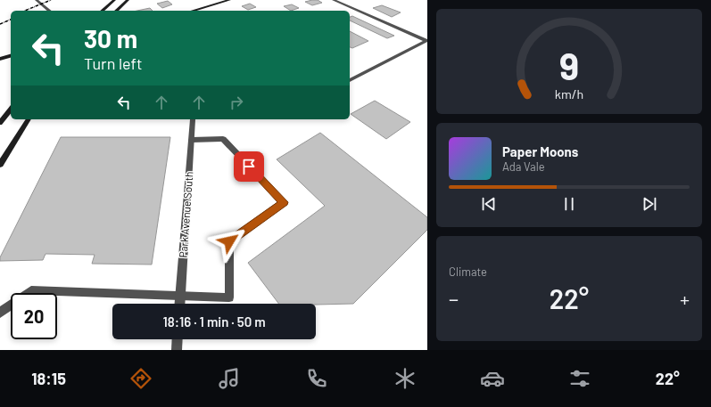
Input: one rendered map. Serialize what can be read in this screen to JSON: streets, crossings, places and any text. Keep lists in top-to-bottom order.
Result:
{
  "streets": {
    "street": ["Park Avenue South"]
  },
  "page": {
    "turn": ["30 m", "Turn left"],
    "song": ["Paper Moons", "Ada Vale"],
    "tile": "Climate",
    "heat": ["−", "22°", "+"],
    "limit": "20",
    "trip": "18:16 · 1 min · 50 m",
    "tabs": ["18:15", "22°"],
    "gauge": ["9", "km/h"]
  }
}
